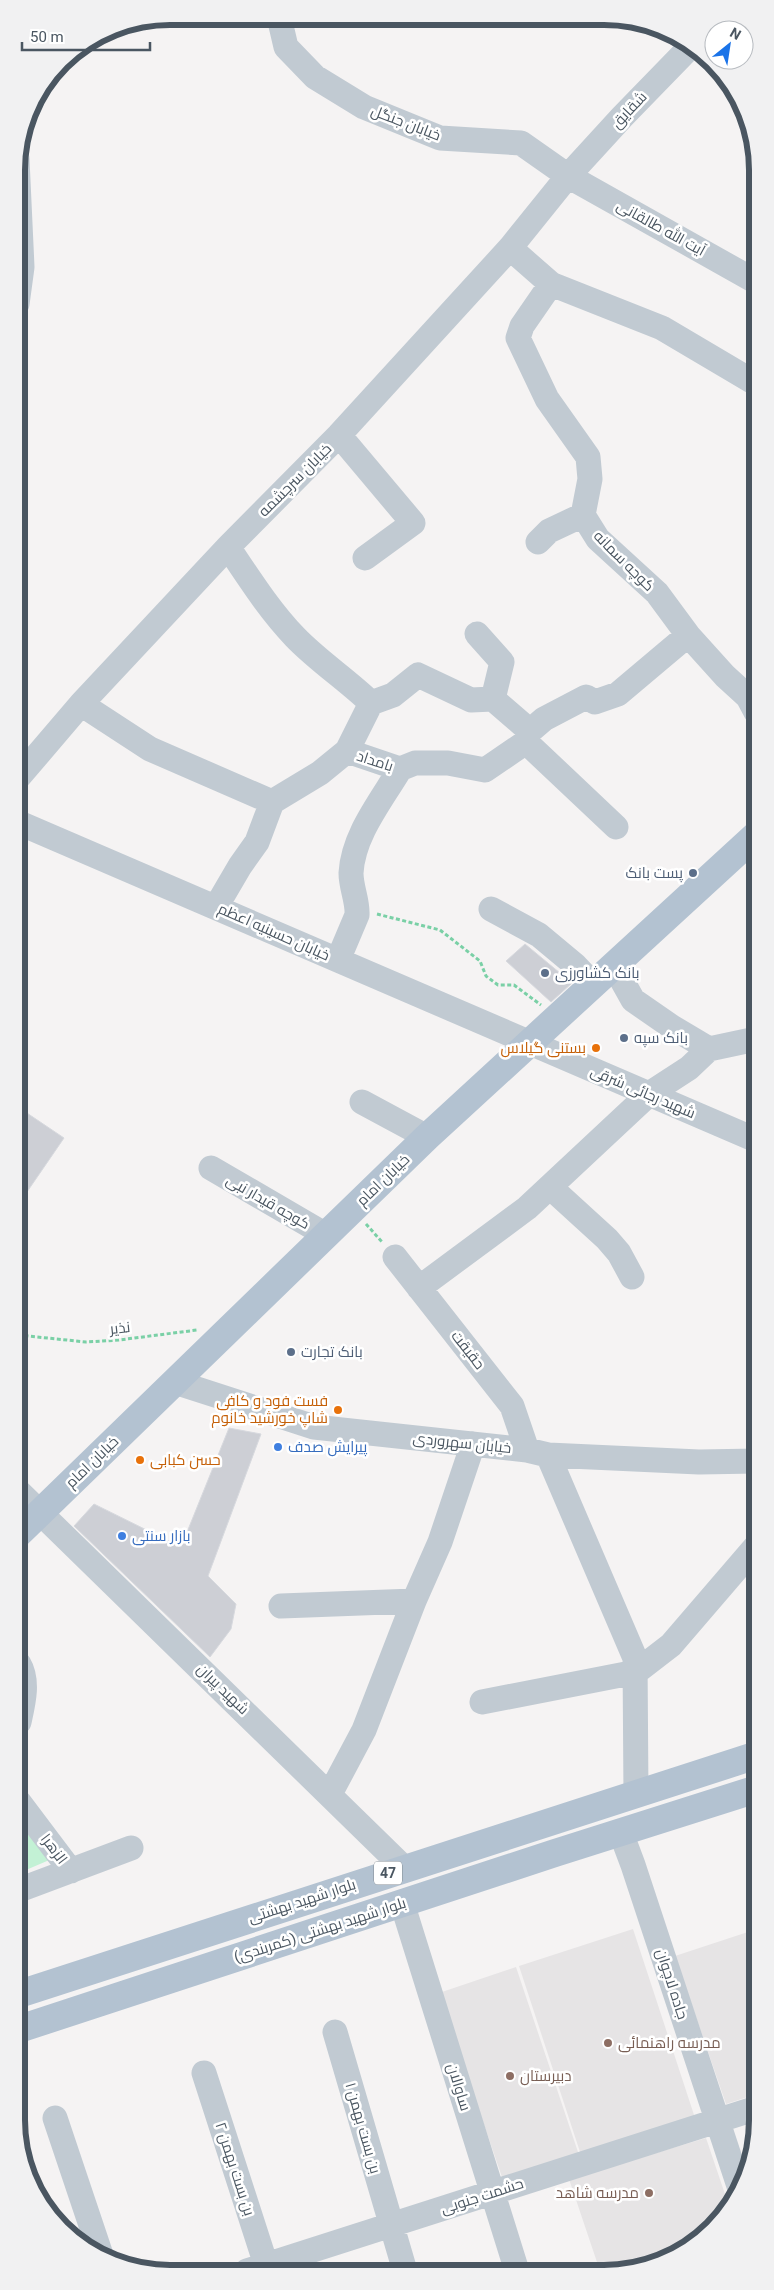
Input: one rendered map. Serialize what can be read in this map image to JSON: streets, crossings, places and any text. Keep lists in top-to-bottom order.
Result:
{
  "streets": {
    "main road": [
      "خیابان امام",
      "47",
      "بلوار شهید بهشتی",
      "بلوار شهید بهشتی (کمربندی)"
    ],
    "street": [
      "شقایق",
      "خیابان جنگل",
      "آیت الله طالقانی",
      "خیابان سرچشمه",
      "کوچه سمانه",
      "بامداد",
      "خیابان حسینیه اعظم",
      "شهید رجائی شرقی",
      "کوچه قیدار نبی",
      "حقیقت",
      "خیابان سهروردی",
      "شهید پیران",
      "الزهرا",
      "جاده لاچوان",
      "ساوالان",
      "بن بست بهمن ۱",
      "بن بست بهمن ۲",
      "حشمت جنوبی"
    ],
    "path": ["نذیر"]
  },
  "crossings": [
    ["شقایق", "خیابان جنگل"],
    ["شقایق", "آیت الله طالقانی"],
    ["شقایق", "خیابان سرچشمه"],
    ["خیابان جنگل", "آیت الله طالقانی"],
    ["خیابان جنگل", "خیابان سرچشمه"],
    ["آیت الله طالقانی", "خیابان سرچشمه"],
    ["کوچه سمانه", "بامداد"],
    ["خیابان حسینیه اعظم", "شهید رجائی شرقی"],
    ["خیابان حسینیه اعظم", "خیابان امام"],
    ["شهید رجائی شرقی", "خیابان امام"],
    ["خیابان امام", "کوچه قیدار نبی"],
    ["خیابان امام", "نذیر"],
    ["خیابان امام", "خیابان سهروردی"],
    ["خیابان امام", "شهید پیران"],
    ["حقیقت", "خیابان سهروردی"],
    ["حقیقت", "بلوار شهید بهشتی"],
    ["شهید پیران", "بلوار شهید بهشتی"],
    ["47", "بلوار شهید بهشتی (کمربندی)"],
    ["47", "جاده لاچوان"],
    ["بلوار شهید بهشتی (کمربندی)", "جاده لاچوان"],
    ["بلوار شهید بهشتی (کمربندی)", "ساوالان"],
    ["جاده لاچوان", "حشمت جنوبی"],
    ["ساوالان", "حشمت جنوبی"],
    ["بن بست بهمن ۱", "حشمت جنوبی"]
  ],
  "places": [
    "پست بانک",
    "بانک کشاورزی",
    "بانک سپه",
    "بستنی گیلاس",
    "بانک تجارت",
    "فست فود و کافی شاپ خورشید خانوم",
    "پیرایش صدف",
    "حسن کبابی",
    "بازار سنتی",
    "مدرسه راهنمائی",
    "دبیرستان",
    "مدرسه شاهد"
  ],
  "scale_bar": "50 m",
  "north": "top right"
}
